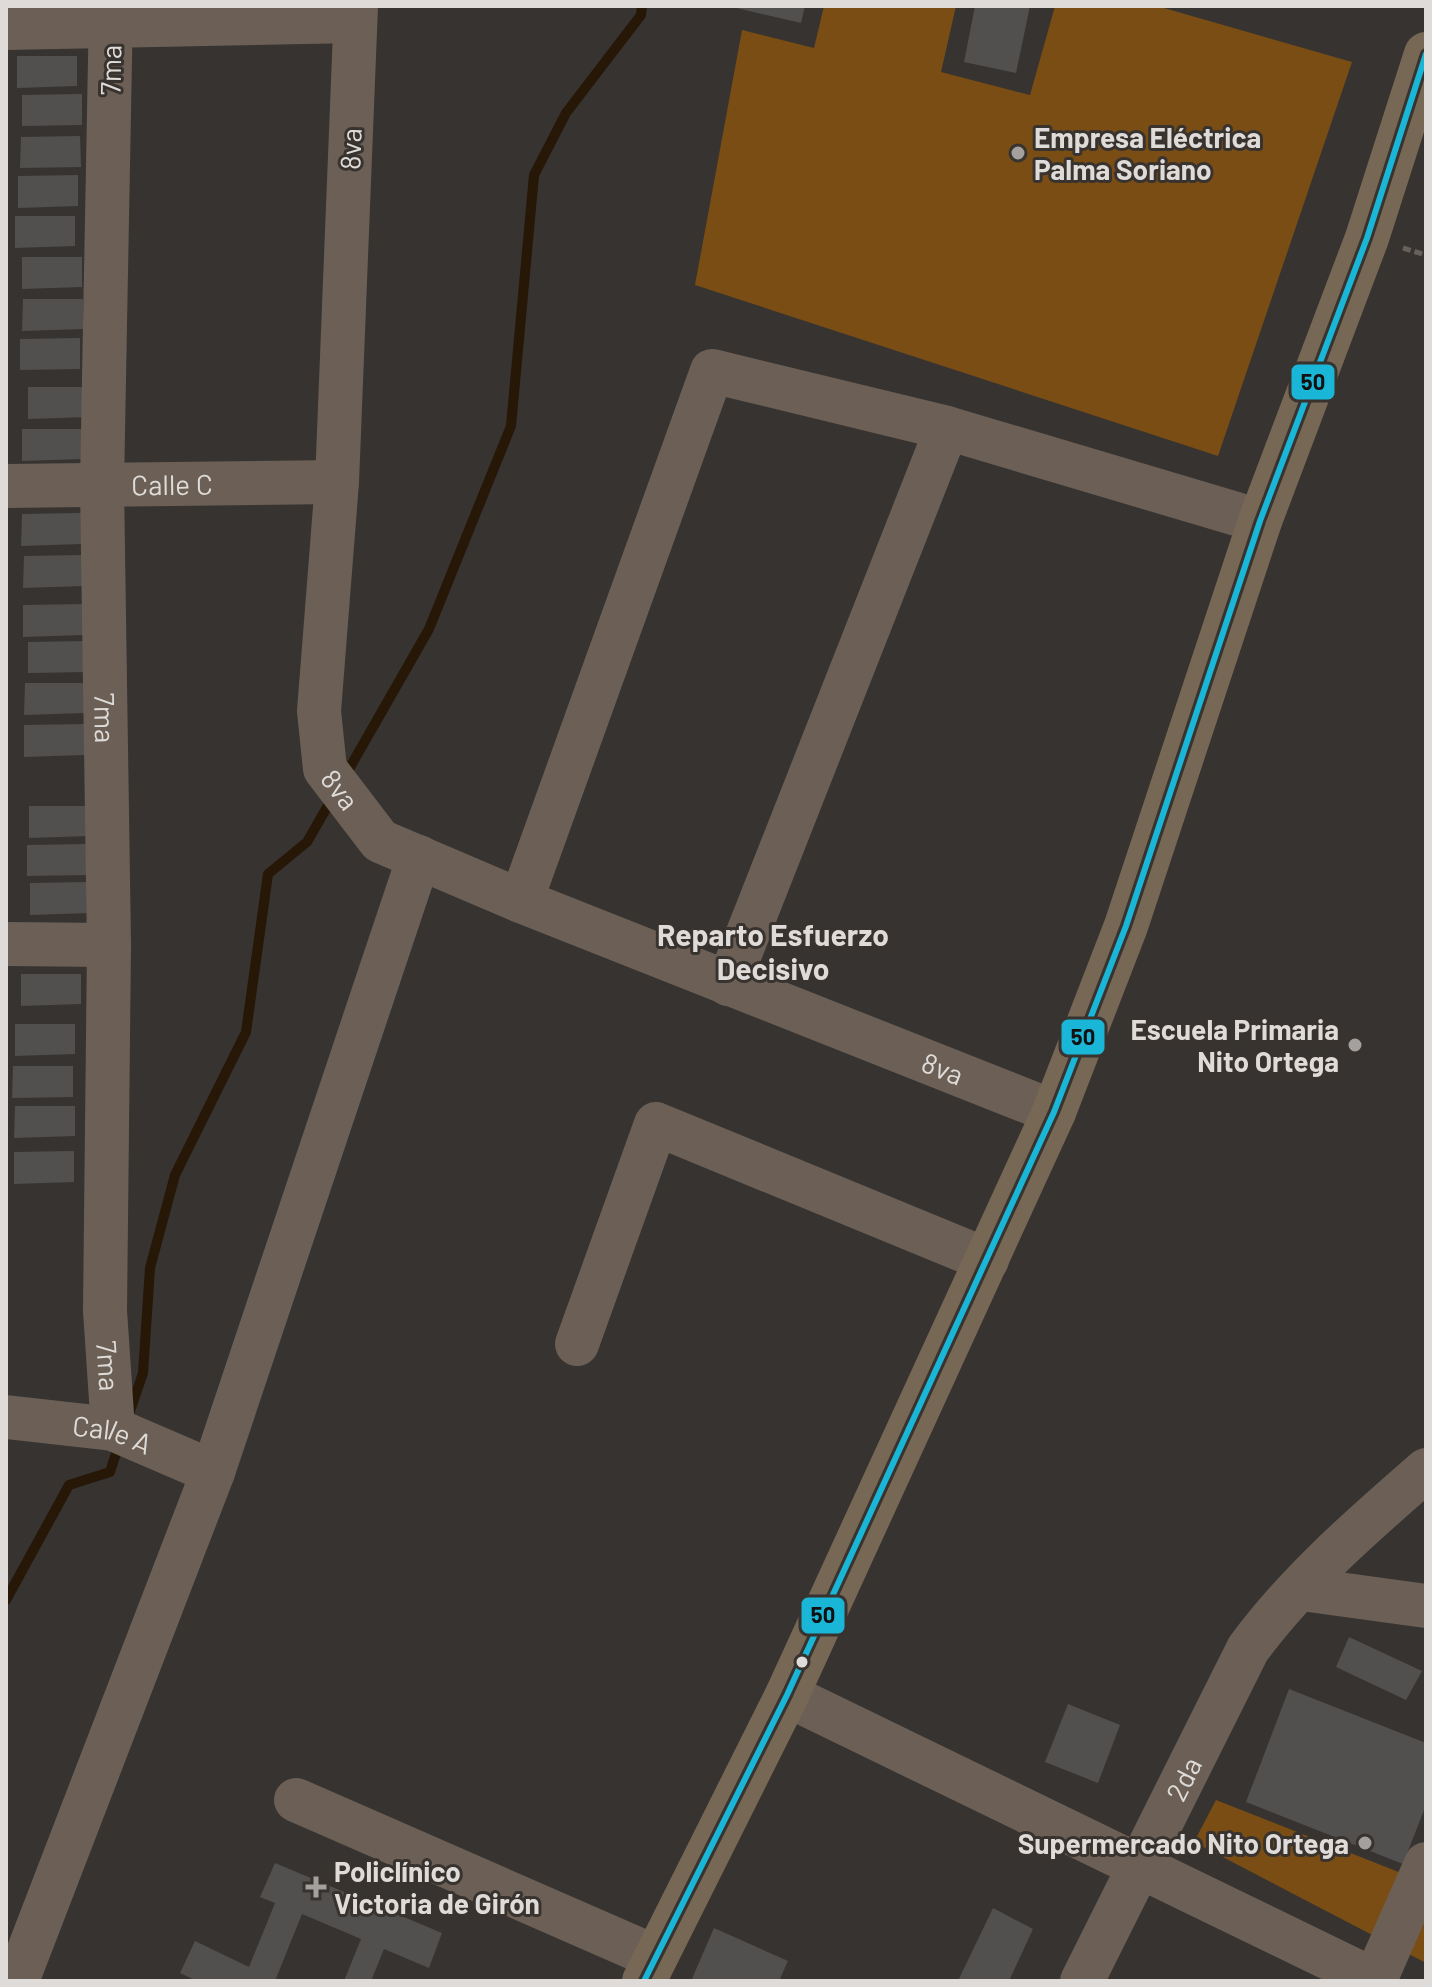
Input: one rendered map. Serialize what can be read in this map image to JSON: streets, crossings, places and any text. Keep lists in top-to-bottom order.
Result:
{
  "streets": {
    "street": [
      "7ma",
      "8va",
      "Calle C",
      "Calle A",
      "2da"
    ]
  },
  "crossings": [
    ["7ma", "Calle C"],
    ["7ma", "Calle A"],
    ["8va", "Calle C"]
  ],
  "districts": ["Reparto Esfuerzo Decisivo"],
  "places": {
    "other": ["Empresa Eléctrica Palma Soriano", "Escuela Primaria Nito Ortega", "Supermercado Nito Ortega"],
    "health": ["Policlínico Victoria de Girón"]
  },
  "lines": ["transit line 50"]
}
